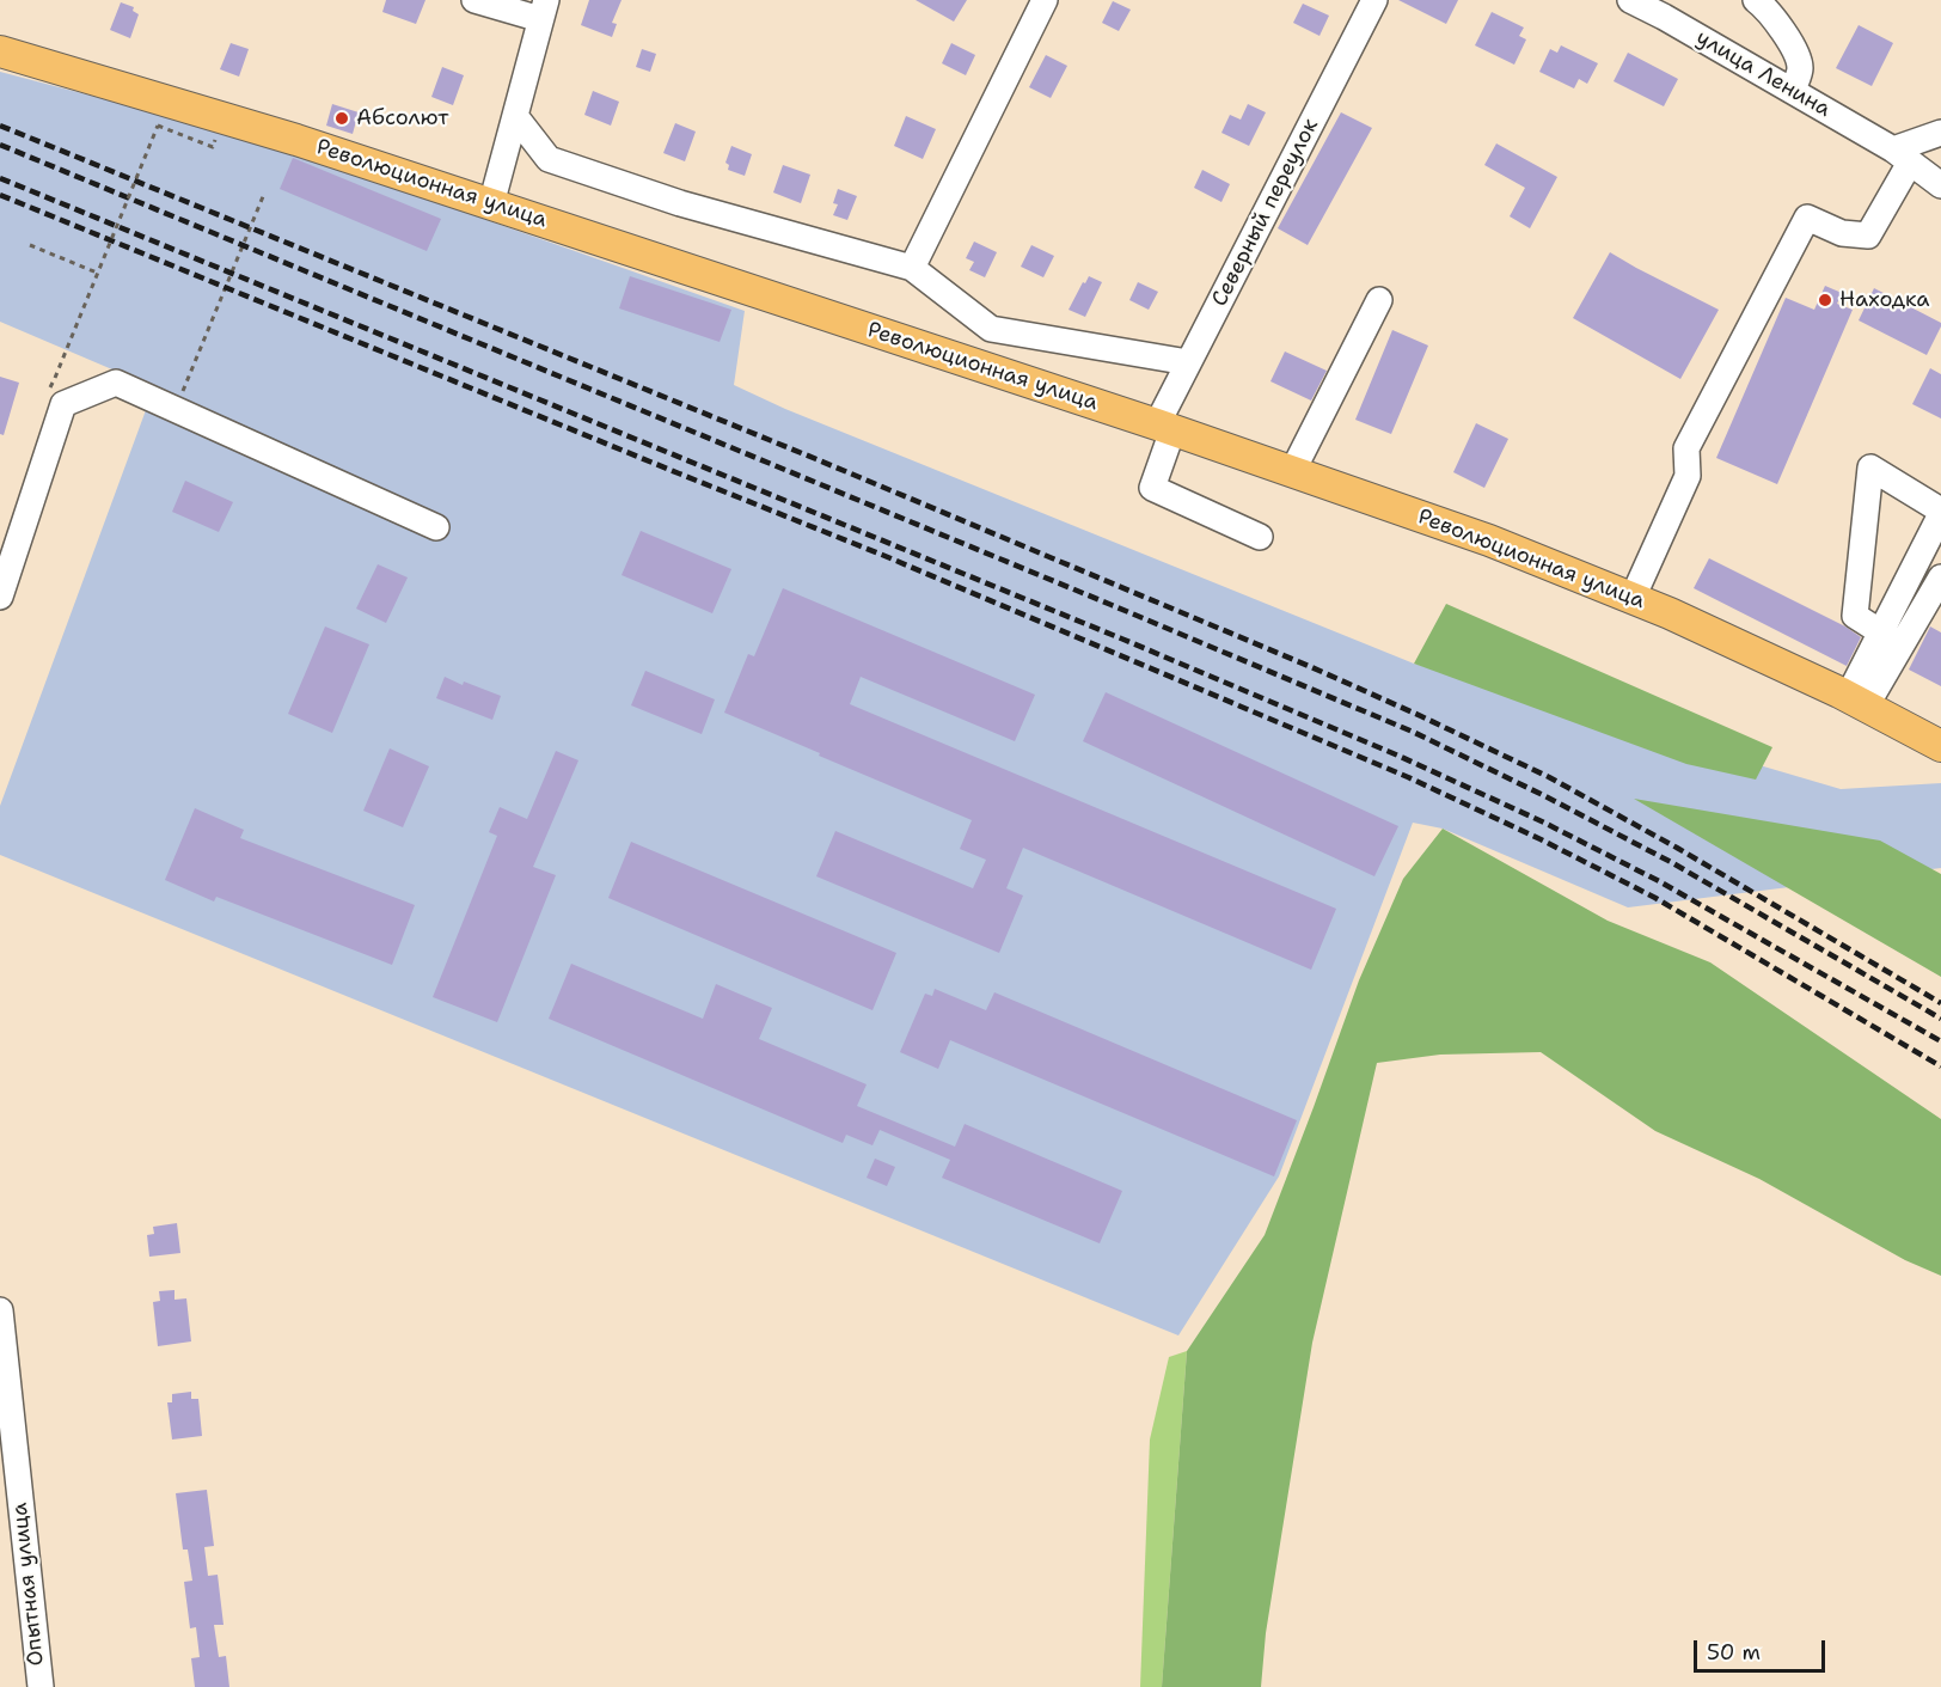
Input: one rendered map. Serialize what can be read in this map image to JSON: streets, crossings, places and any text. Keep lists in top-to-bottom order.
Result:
{
  "streets": {
    "main road": ["Революционная улица"],
    "street": ["улица Ленина", "Северный переулок", "Опытная улица"]
  },
  "crossings": [
    ["Революционная улица", "Северный переулок"]
  ],
  "places": ["Абсолют", "Находка"],
  "scale_bar": "50 m"
}
